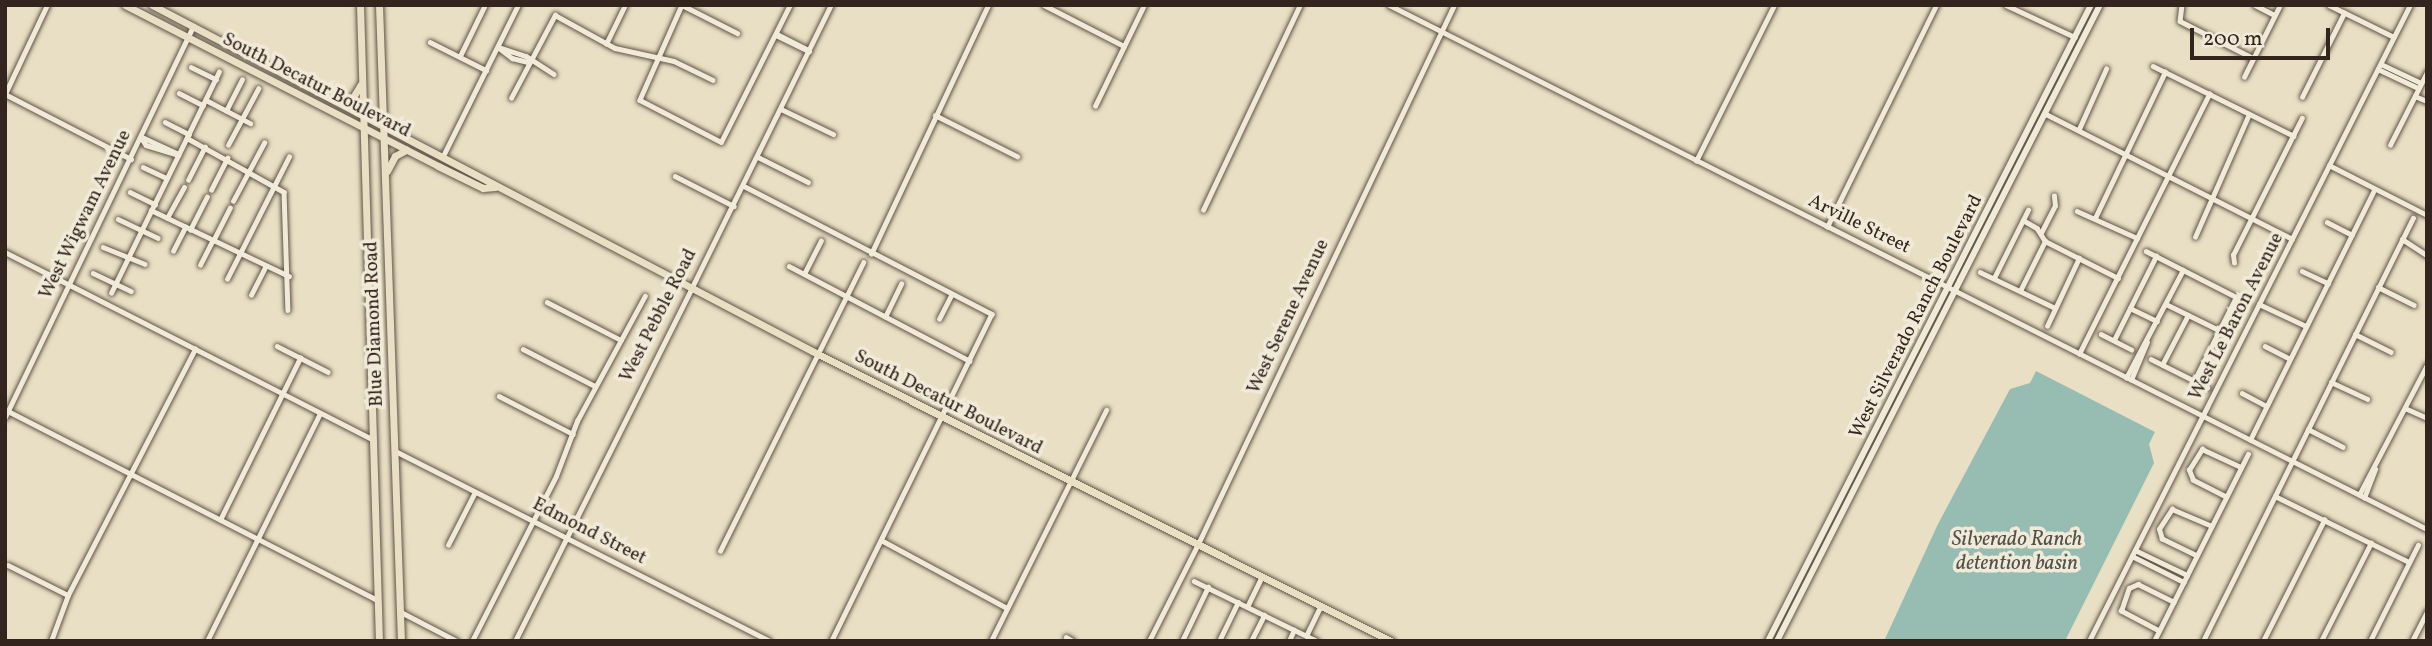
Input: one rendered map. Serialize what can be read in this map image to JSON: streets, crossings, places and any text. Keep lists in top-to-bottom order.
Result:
{
  "streets": {
    "main road": ["South Decatur Boulevard", "West Silverado Ranch Boulevard", "Blue Diamond Road"],
    "street": [
      "West Wigwam Avenue",
      "Arville Street",
      "West Pebble Road",
      "West Serene Avenue",
      "West Le Baron Avenue",
      "Edmond Street"
    ]
  },
  "crossings": [
    ["South Decatur Boulevard", "West Wigwam Avenue"],
    ["South Decatur Boulevard", "West Pebble Road"],
    ["South Decatur Boulevard", "West Serene Avenue"],
    ["South Decatur Boulevard", "Blue Diamond Road"],
    ["Arville Street", "West Serene Avenue"],
    ["Arville Street", "West Silverado Ranch Boulevard"],
    ["Arville Street", "West Le Baron Avenue"],
    ["West Pebble Road", "Edmond Street"],
    ["Blue Diamond Road", "Edmond Street"]
  ],
  "water": ["Silverado Ranch detention basin"],
  "scale_bar": "200 m"
}
